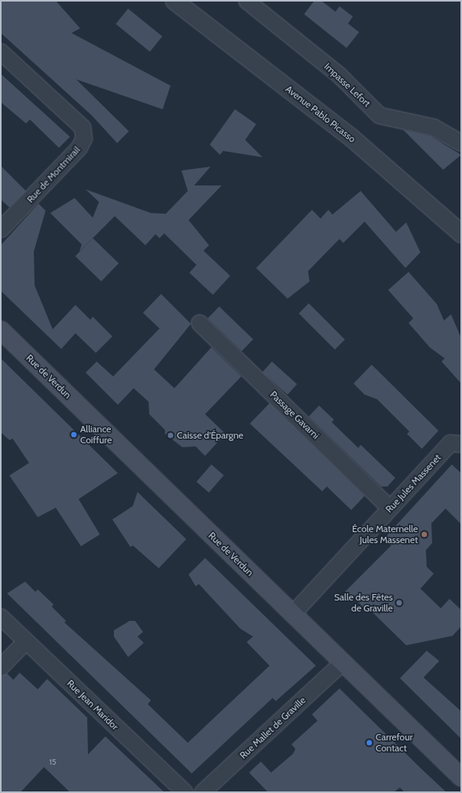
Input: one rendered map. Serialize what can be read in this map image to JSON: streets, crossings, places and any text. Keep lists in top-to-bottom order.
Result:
{
  "streets": {
    "main road": ["Rue de Verdun"],
    "street": [
      "Impasse Lefort",
      "Avenue Pablo Picasso",
      "Rue de Montmirail",
      "Passage Gavarni",
      "Rue Jules Massenet",
      "Rue Jean Maridor",
      "Rue Mallet de Graville"
    ]
  },
  "crossings": [
    ["Rue de Verdun", "Rue Jules Massenet"],
    ["Rue de Verdun", "Rue Mallet de Graville"],
    ["Passage Gavarni", "Rue Jules Massenet"]
  ],
  "places": [
    "Alliance Coiffure",
    "Caisse d'Épargne",
    "École Maternelle Jules Massenet",
    "Salle des Fêtes de Graville",
    "Carrefour Contact"
  ],
  "house_numbers": ["15"]
}
